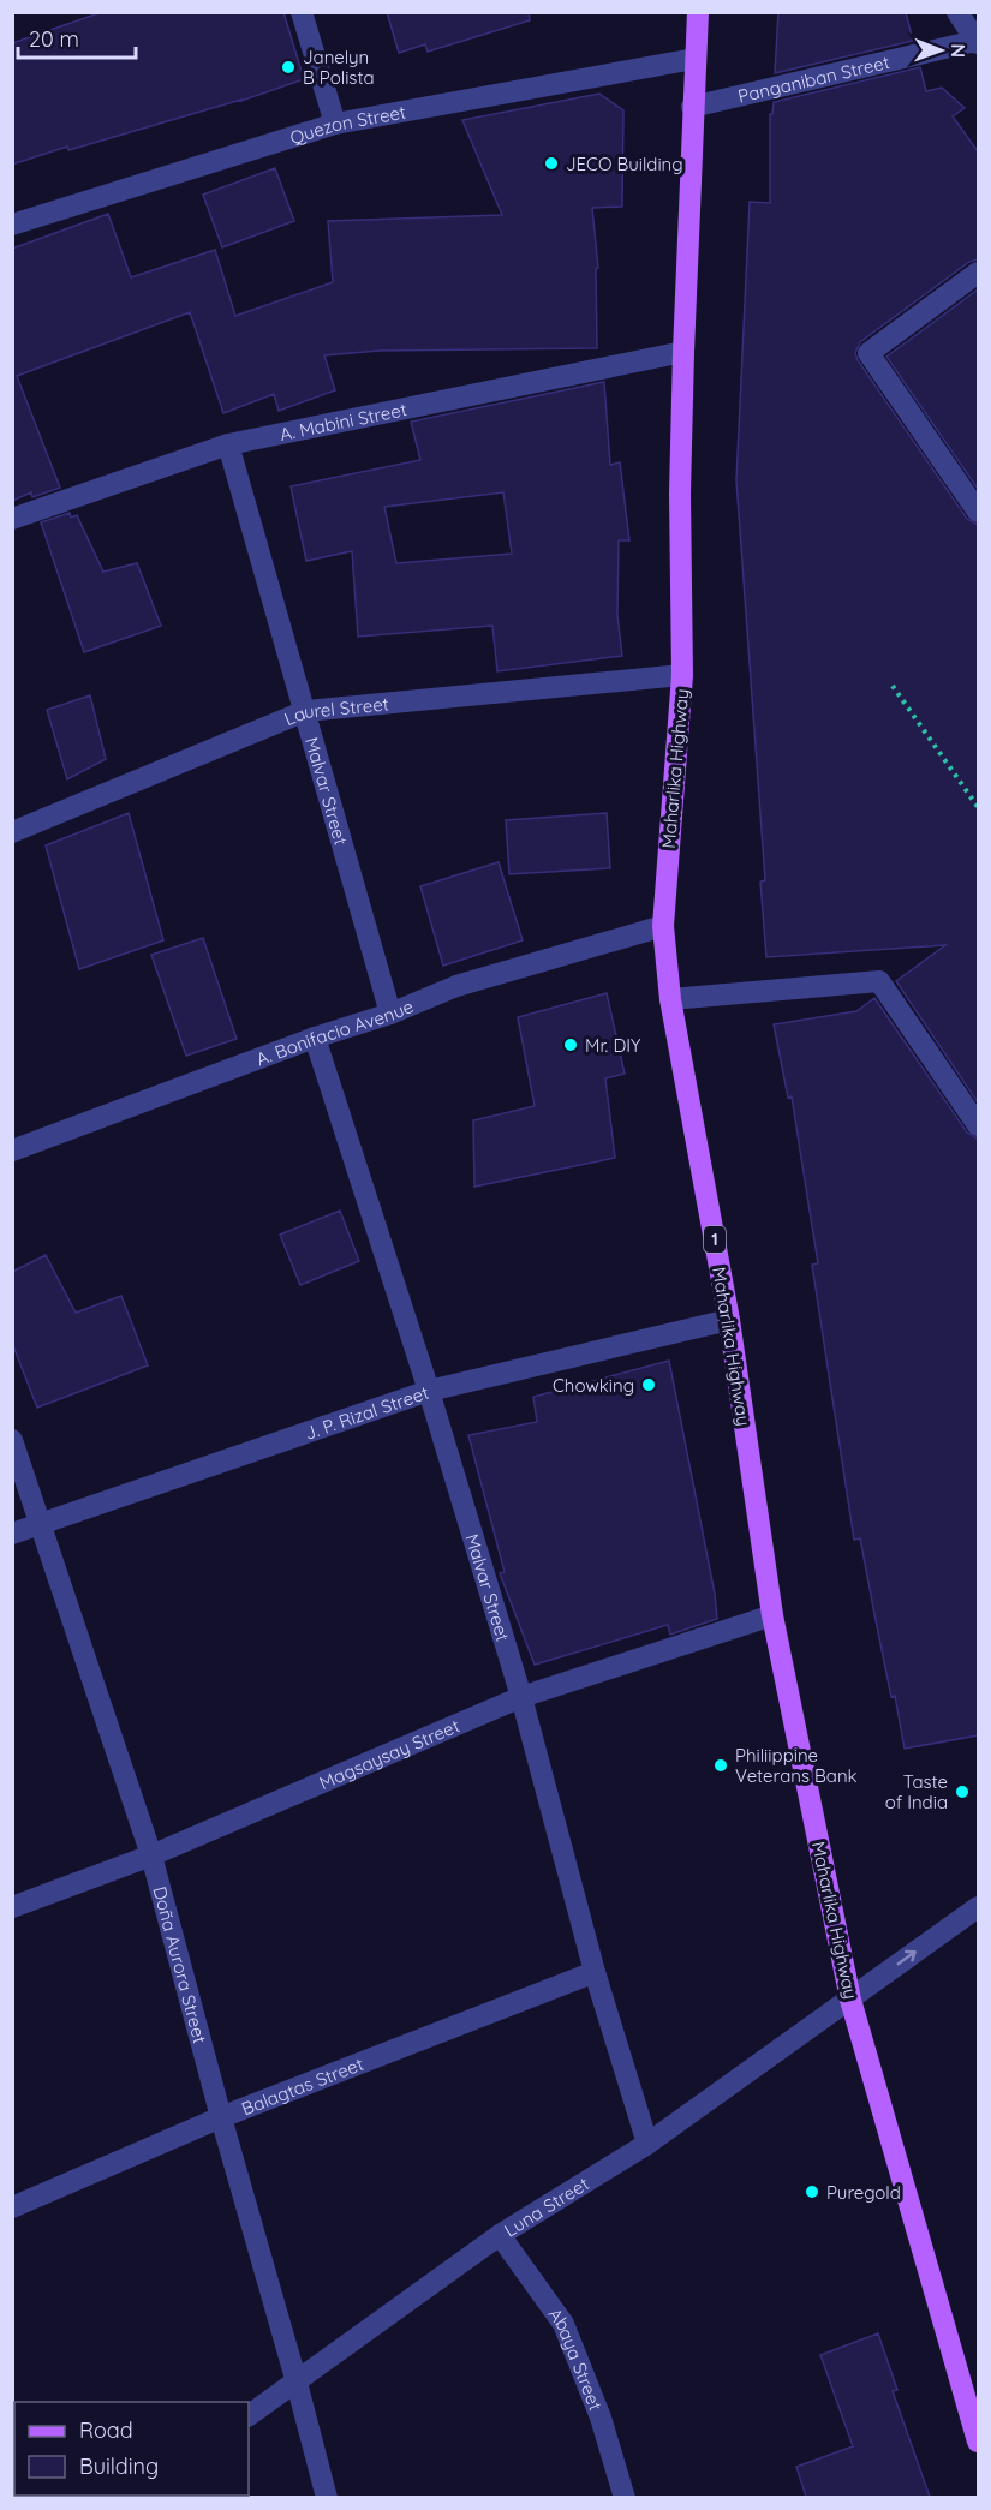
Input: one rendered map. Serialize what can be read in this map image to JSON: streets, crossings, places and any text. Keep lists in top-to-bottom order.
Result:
{
  "streets": {
    "main road": ["Maharlika Highway", "1"],
    "street": [
      "Panganiban Street",
      "Quezon Street",
      "A. Mabini Street",
      "Laurel Street",
      "Malvar Street",
      "A. Bonifacio Avenue",
      "J. P. Rizal Street",
      "Magsaysay Street",
      "Doña Aurora Street",
      "Balagtas Street",
      "Luna Street",
      "Abaya Street"
    ]
  },
  "crossings": [
    ["Panganiban Street", "Maharlika Highway"],
    ["Quezon Street", "Maharlika Highway"],
    ["A. Mabini Street", "Maharlika Highway"],
    ["A. Mabini Street", "Malvar Street"],
    ["Laurel Street", "Maharlika Highway"],
    ["Laurel Street", "Malvar Street"],
    ["Maharlika Highway", "A. Bonifacio Avenue"],
    ["Maharlika Highway", "J. P. Rizal Street"],
    ["Maharlika Highway", "Magsaysay Street"],
    ["Maharlika Highway", "Luna Street"],
    ["Malvar Street", "A. Bonifacio Avenue"],
    ["Malvar Street", "J. P. Rizal Street"],
    ["Malvar Street", "Magsaysay Street"],
    ["Malvar Street", "Balagtas Street"],
    ["Malvar Street", "Luna Street"],
    ["J. P. Rizal Street", "Doña Aurora Street"],
    ["Magsaysay Street", "Doña Aurora Street"],
    ["Doña Aurora Street", "Balagtas Street"],
    ["Doña Aurora Street", "Luna Street"],
    ["Luna Street", "Abaya Street"]
  ],
  "places": [
    "Janelyn B Polista",
    "JECO Building",
    "Mr. DIY",
    "Chowking",
    "Philiippine Veterans Bank",
    "Taste of India",
    "Puregold"
  ],
  "legend": ["Road", "Building"],
  "scale_bar": "20 m",
  "north": "right"
}
